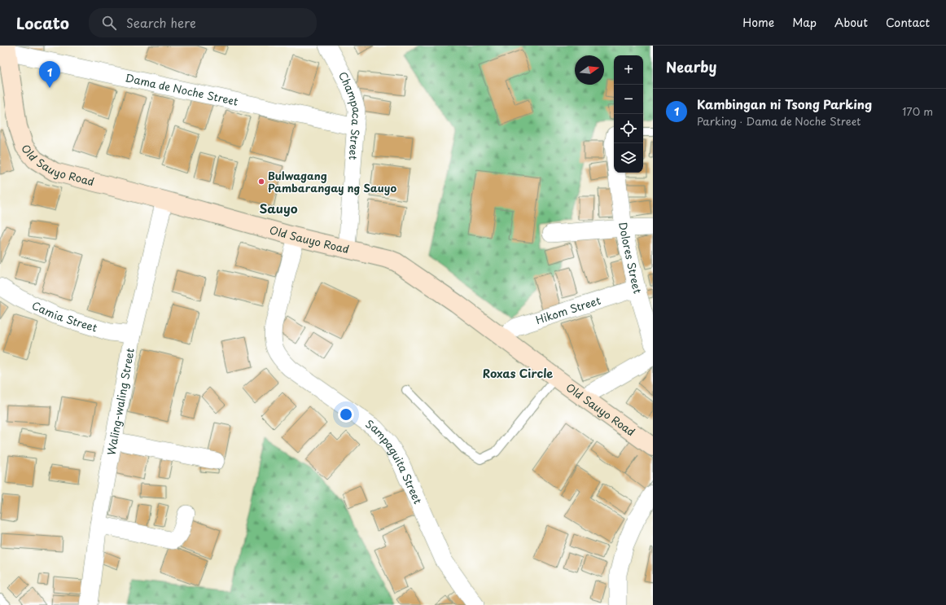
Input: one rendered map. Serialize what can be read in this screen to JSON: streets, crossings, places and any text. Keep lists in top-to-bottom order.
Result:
{
  "streets": {
    "main road": ["Old Sauyo Road"],
    "street": [
      "Dama de Noche Street",
      "Champaca Street",
      "Dolores Street",
      "Hikom Street",
      "Camia Street",
      "Waling-waling Street",
      "Sampaguita Street"
    ]
  },
  "crossings": [
    ["Dama de Noche Street", "Champaca Street"],
    ["Dama de Noche Street", "Old Sauyo Road"],
    ["Champaca Street", "Old Sauyo Road"],
    ["Old Sauyo Road", "Hikom Street"],
    ["Old Sauyo Road", "Waling-waling Street"],
    ["Old Sauyo Road", "Sampaguita Street"],
    ["Dolores Street", "Hikom Street"],
    ["Camia Street", "Waling-waling Street"]
  ],
  "districts": ["Sauyo", "Roxas Circle"],
  "places": ["Bulwagang Pambarangay ng Sauyo"],
  "north": "right",
  "page": {
    "header": "Locato",
    "search": "Search here",
    "nav": [
      "Home",
      "Map",
      "About",
      "Contact"
    ],
    "heading": "Nearby",
    "map_buttons": ["+", "−"],
    "pins": "1",
    "list": [
      {
        "mark": "1",
        "name": "Kambingan ni Tsong Parking",
        "note": "Parking · Dama de Noche Street",
        "value": "170 m"
      }
    ]
  }
}
